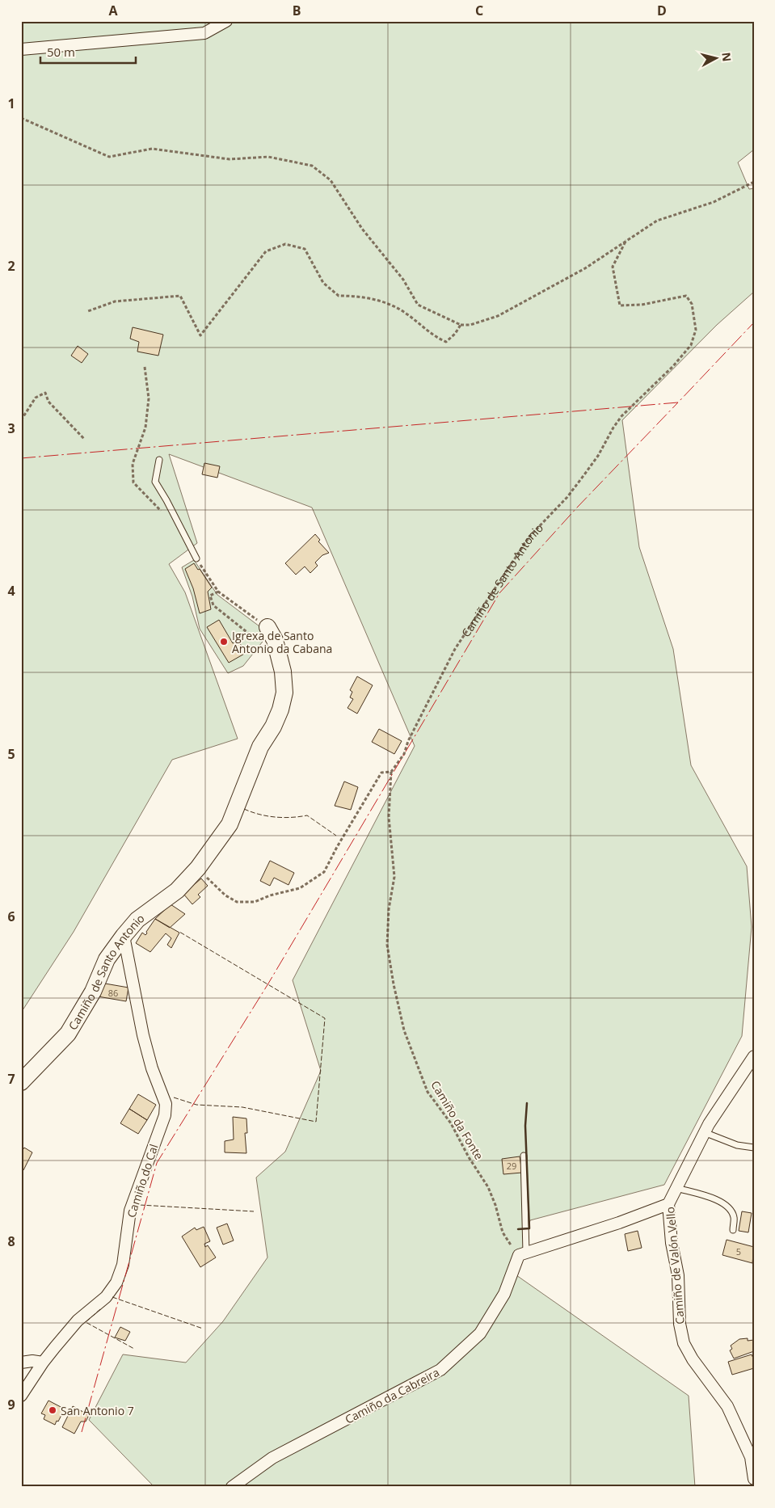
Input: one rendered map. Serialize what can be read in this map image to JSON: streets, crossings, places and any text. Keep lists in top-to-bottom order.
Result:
{
  "streets": {
    "street": [
      "Camiño de Santo Antonio",
      "Camiño do Cal",
      "Camiño de Valón Vello",
      "Camiño da Cabreira"
    ],
    "path": ["Camiño da Fonte"]
  },
  "crossings": [
    ["Camiño de Santo Antonio", "Camiño da Fonte"],
    ["Camiño de Santo Antonio", "Camiño do Cal"],
    ["Camiño da Fonte", "Camiño da Cabreira"]
  ],
  "places": ["Igrexa de Santo Antonio da Cabana", "San Antonio 7"],
  "house_numbers": ["86", "29", "5"],
  "scale_bar": "50 m",
  "north": "right",
  "grid": {
    "columns": [
      "A",
      "B",
      "C",
      "D"
    ],
    "rows": [
      "1",
      "2",
      "3",
      "4",
      "5",
      "6",
      "7",
      "8",
      "9"
    ]
  }
}
